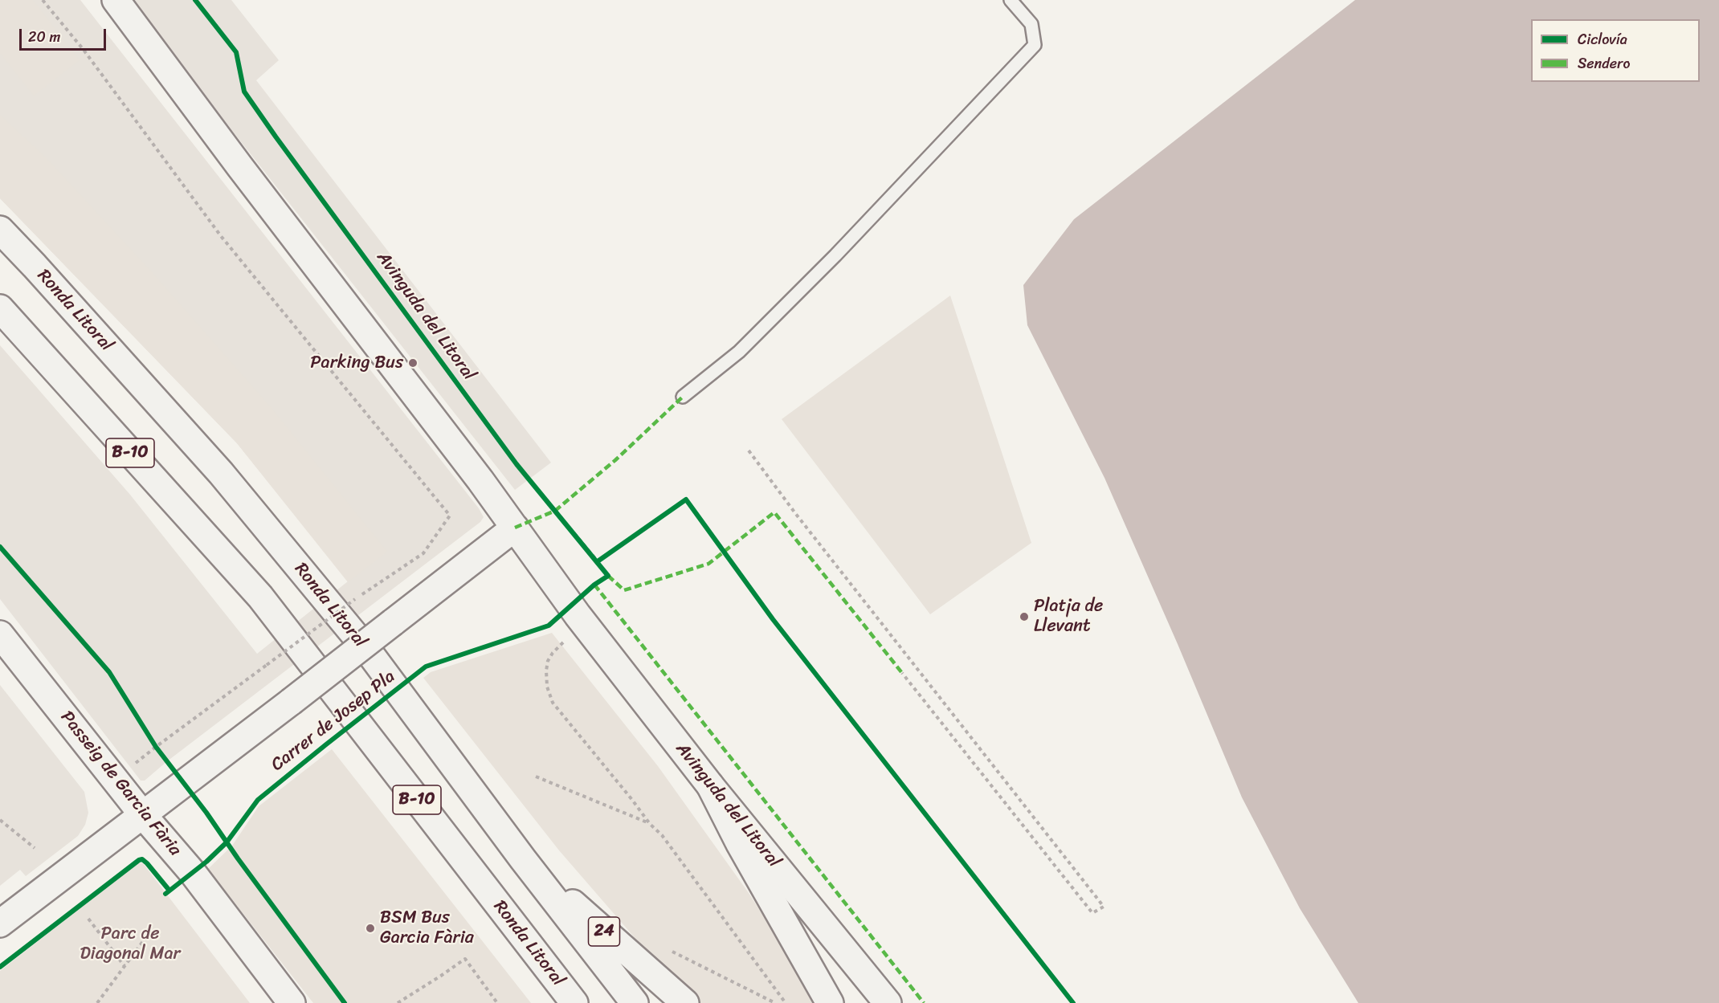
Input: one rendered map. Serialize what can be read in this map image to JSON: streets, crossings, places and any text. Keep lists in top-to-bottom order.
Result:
{
  "streets": {
    "main road": [
      "Ronda Litoral",
      "Avinguda del Litoral",
      "B-10",
      "Passeig de Garcia Fària",
      "24"
    ],
    "cycle path": ["Carrer de Josep Pla"]
  },
  "crossings": [
    ["Ronda Litoral", "24"]
  ],
  "parks": ["Parc de Diagonal Mar"],
  "places": ["Parking Bus", "Platja de Llevant", "BSM Bus Garcia Fària"],
  "legend": ["Ciclovía", "Sendero"],
  "scale_bar": "20 m"
}
